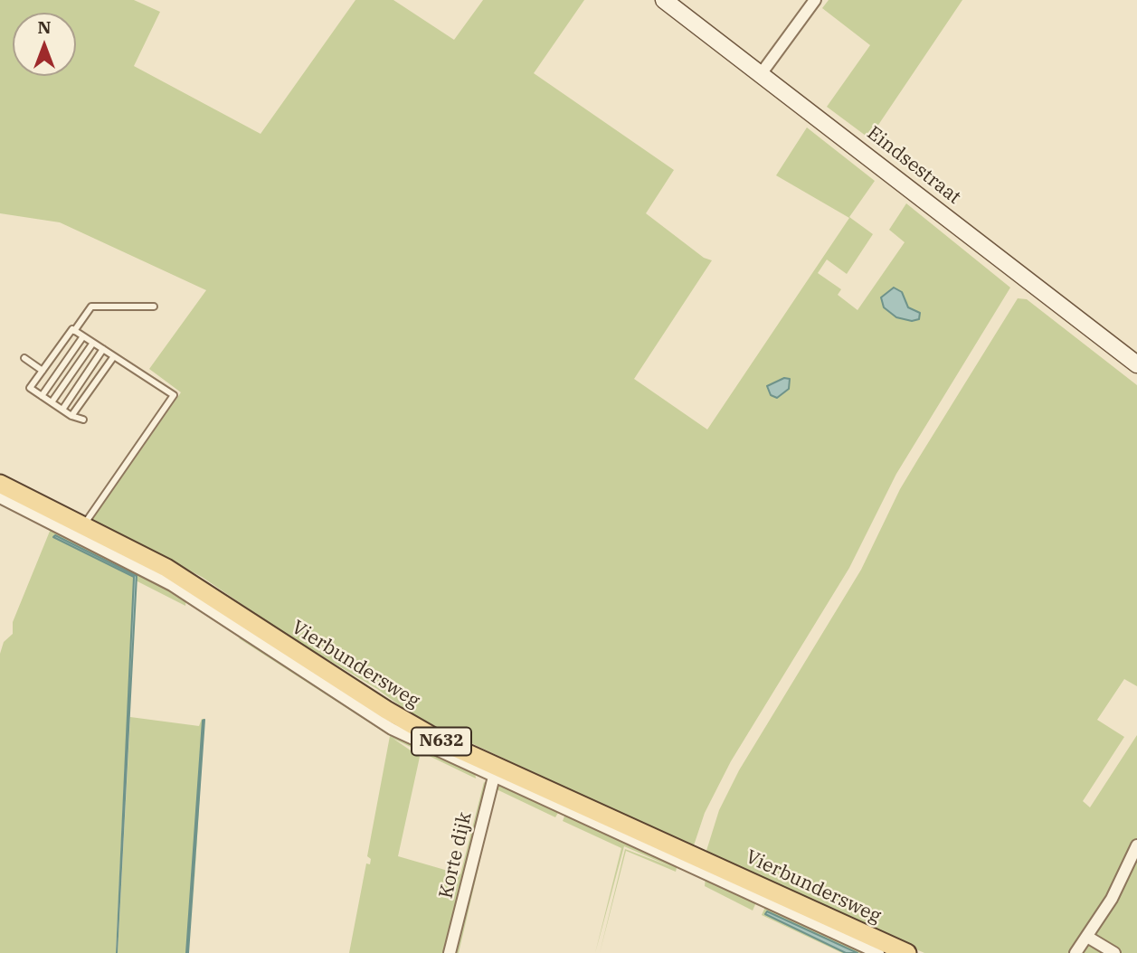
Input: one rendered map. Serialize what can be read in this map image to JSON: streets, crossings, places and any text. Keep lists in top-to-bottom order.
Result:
{
  "streets": {
    "main road": ["Vierbundersweg", "N632"],
    "street": ["Eindsestraat", "Korte dijk"]
  },
  "crossings": [
    ["Vierbundersweg", "Korte dijk"]
  ],
  "north": "top"
}
